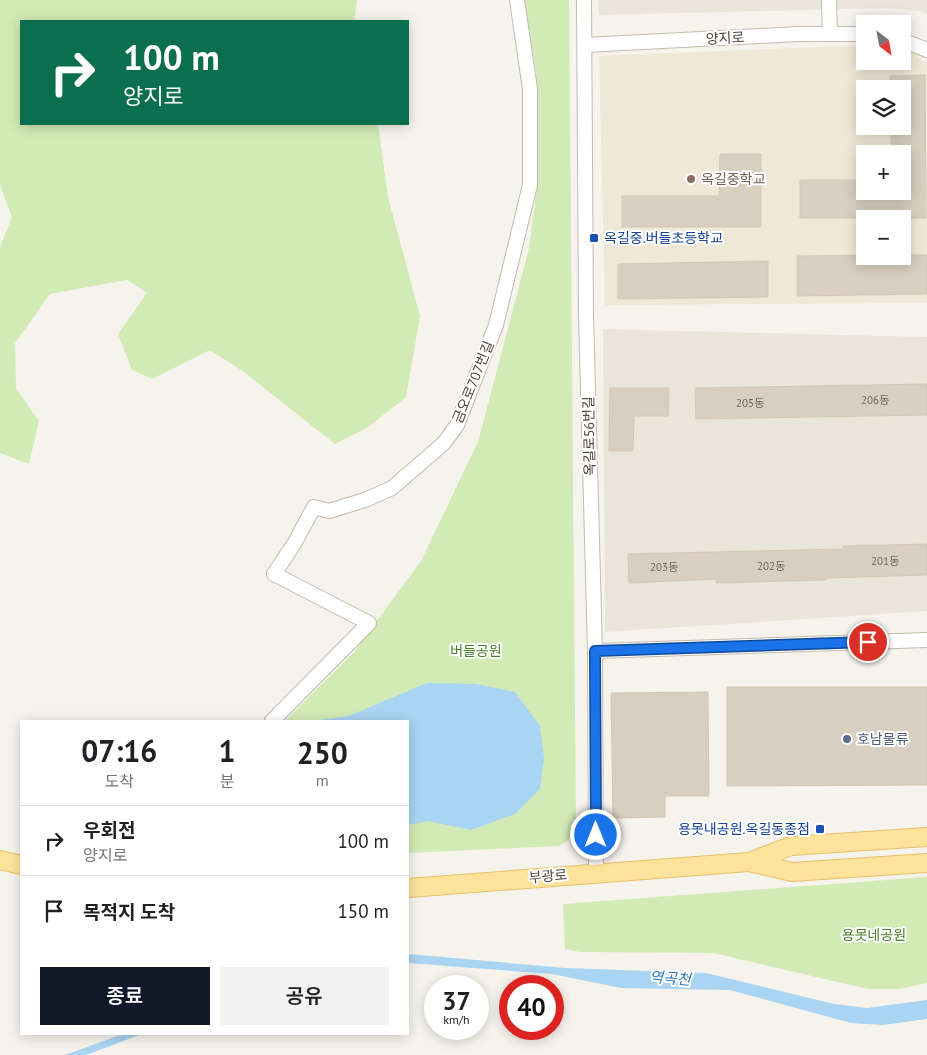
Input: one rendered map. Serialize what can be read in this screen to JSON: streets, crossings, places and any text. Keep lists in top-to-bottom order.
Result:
{
  "streets": {
    "main road": ["부광로"],
    "street": ["양지로", "금오로707번길", "옥길로56번길"]
  },
  "crossings": [
    ["양지로", "옥길로56번길"],
    ["옥길로56번길", "부광로"]
  ],
  "water": ["역곡천"],
  "parks": ["버들공원", "용못네공원"],
  "places": {
    "other": ["옥길중학교", "호남물류"],
    "transit": ["옥길중.버들초등학교", "용못내공원.옥길동종점"]
  },
  "house_numbers": [
    "206동",
    "205동",
    "201동",
    "202동",
    "203동"
  ],
  "north": "bottom right",
  "page": {
    "map_buttons": ["+", "−"],
    "turn": ["100 m", "양지로"],
    "eta": [
      "07:16",
      "도착",
      "1",
      "분",
      "250",
      "m"
    ],
    "list": [
      {
        "name": "우회전",
        "note": "양지로",
        "value": "100 m"
      },
      {
        "name": "목적지 도착",
        "value": "150 m"
      }
    ],
    "buttons": ["종료", "공유"],
    "speed": "37 km/h",
    "limit": "40"
  }
}
